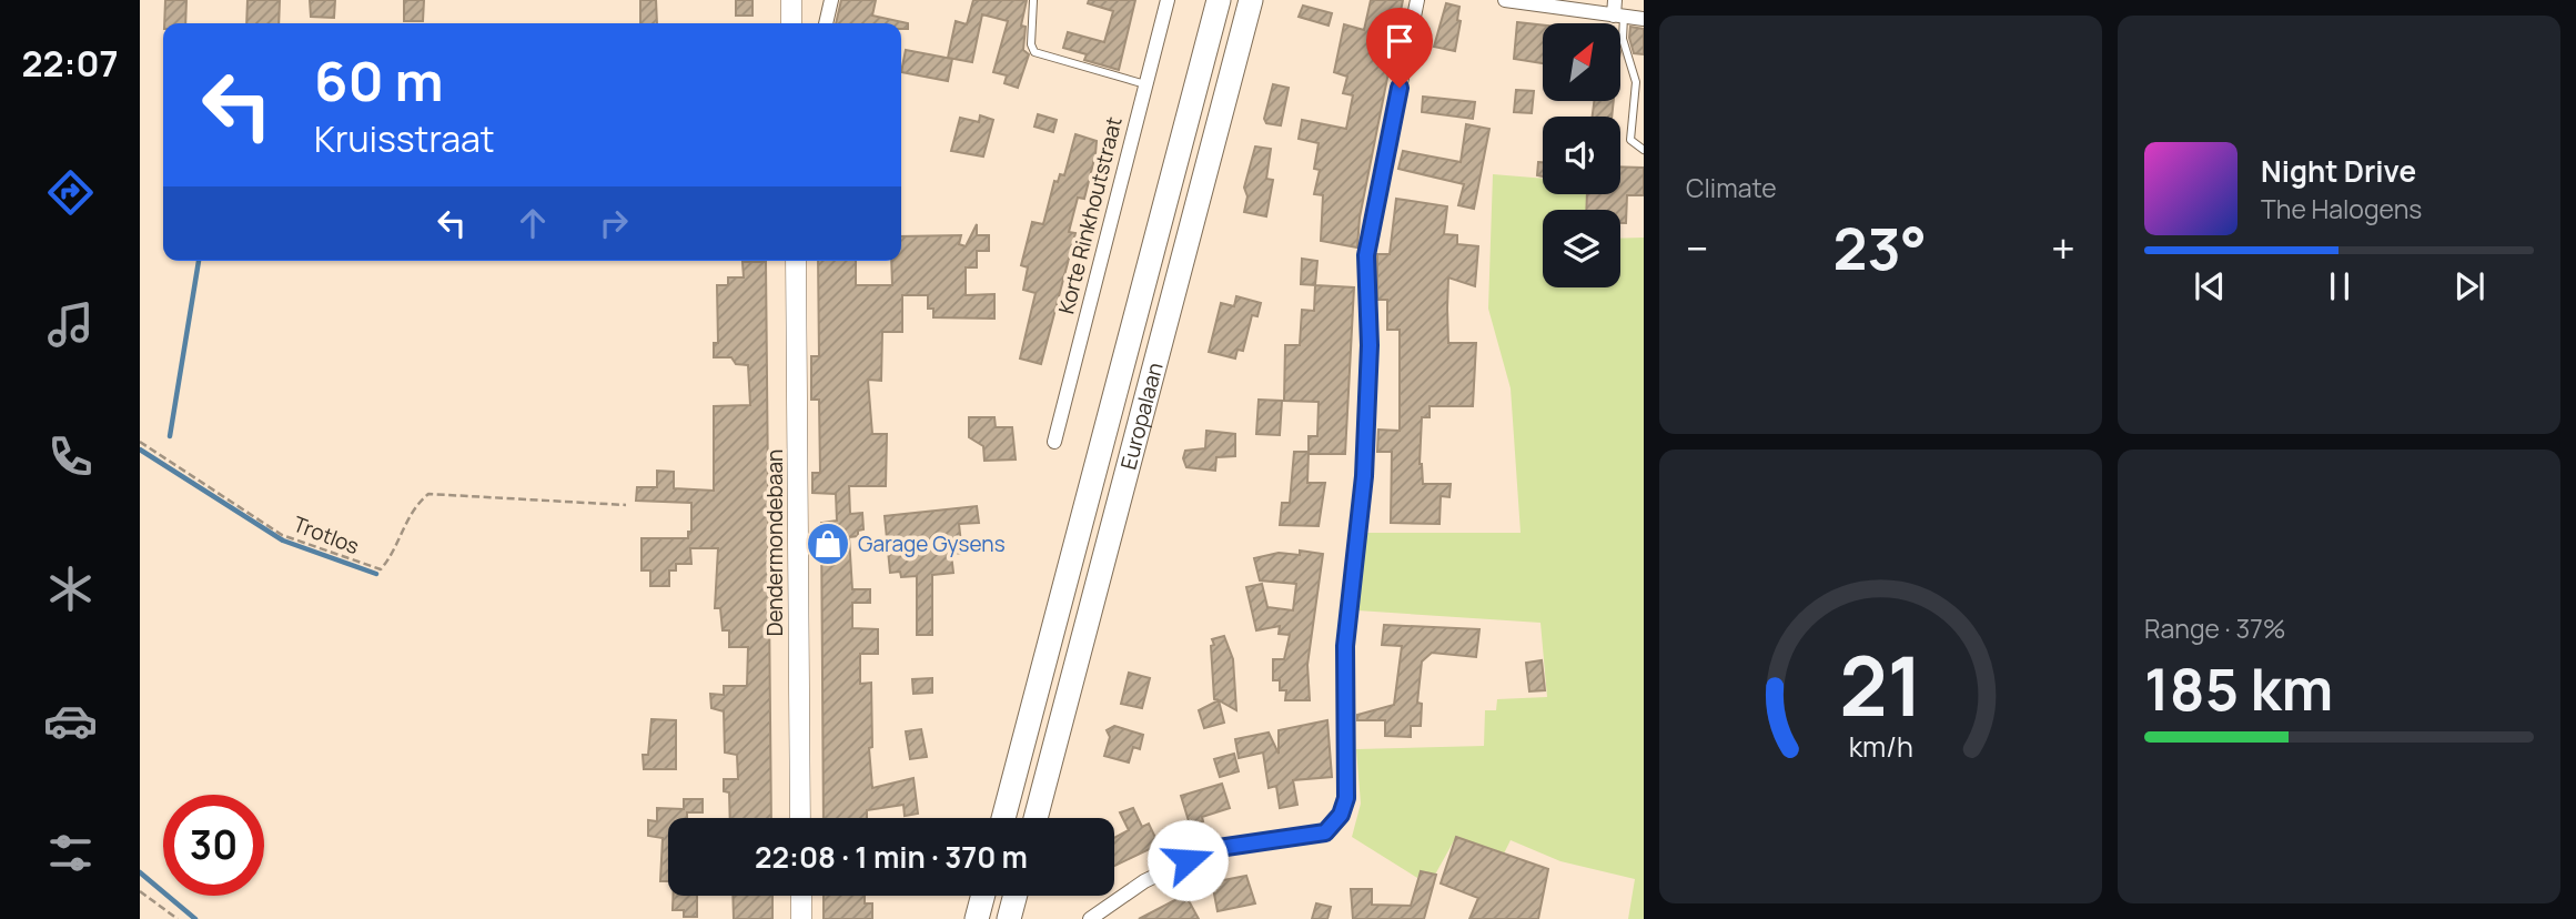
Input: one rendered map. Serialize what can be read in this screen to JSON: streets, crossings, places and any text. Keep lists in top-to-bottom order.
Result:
{
  "streets": {
    "highway": ["Europalaan"],
    "street": ["Korte Rinkhoutstraat", "Dendermondebaan"],
    "path": ["Trotlos"]
  },
  "places": {
    "shop": ["Garage Gysens"]
  },
  "north": "top right",
  "page": {
    "tabs": "22:07",
    "tile": [
      "Climate",
      ["Range · 37%", "185 km"]
    ],
    "turn": ["60 m", "Kruisstraat"],
    "song": ["Night Drive", "The Halogens"],
    "heat": ["−", "23°", "+"],
    "limit": "30",
    "trip": "22:08 · 1 min · 370 m",
    "gauge": ["21", "km/h"]
  }
}
